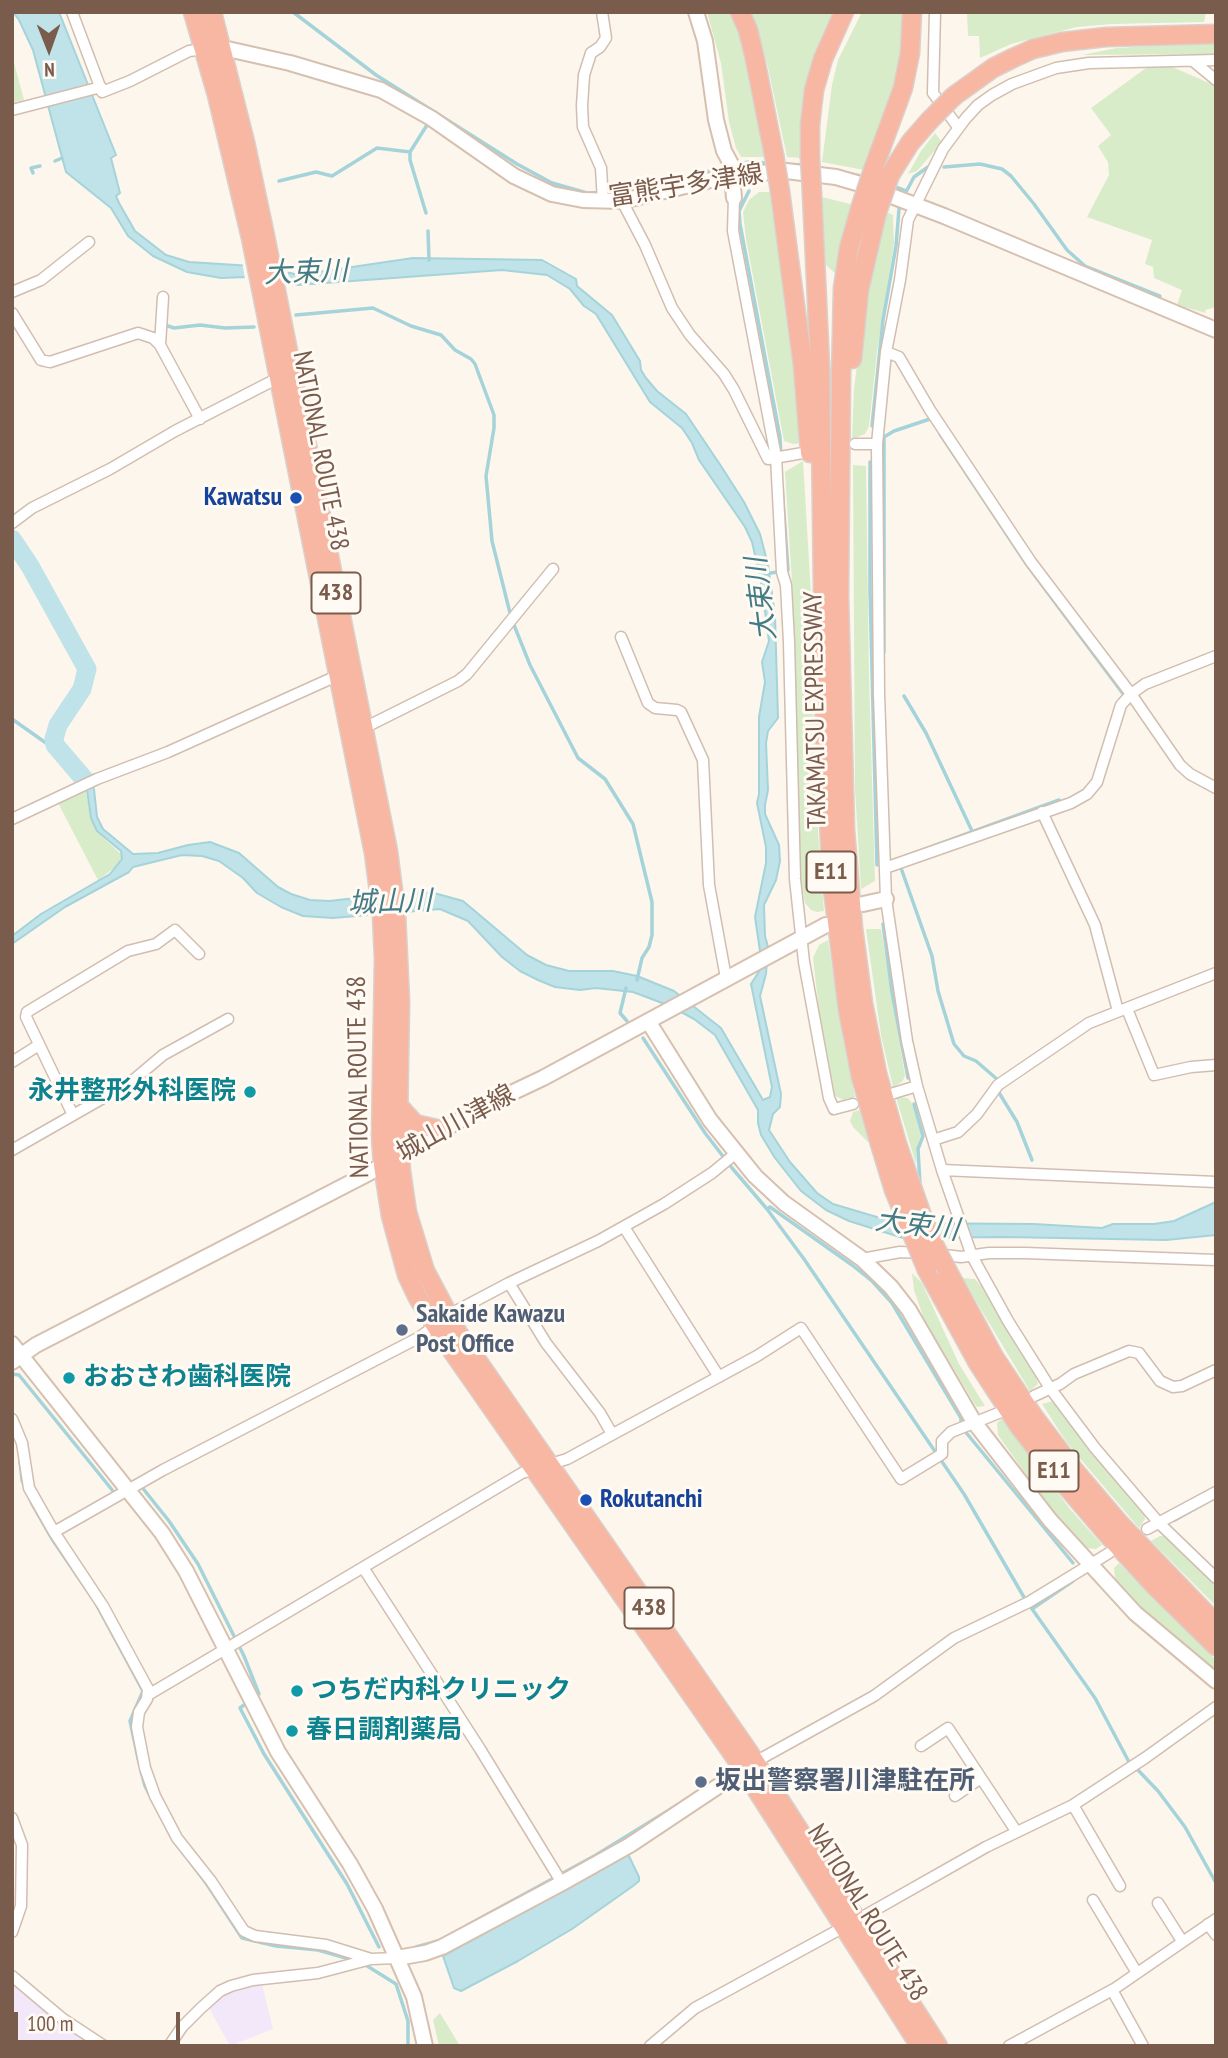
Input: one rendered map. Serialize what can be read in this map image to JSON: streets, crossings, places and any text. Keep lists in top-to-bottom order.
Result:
{
  "streets": {
    "highway": [
      "NATIONAL ROUTE 438",
      "438",
      "TAKAMATSU EXPRESSWAY",
      "E11"
    ],
    "street": ["富熊宇多津線", "城山川津線"]
  },
  "crossings": [
    ["富熊宇多津線", "NATIONAL ROUTE 438"],
    ["NATIONAL ROUTE 438", "城山川津線"],
    ["TAKAMATSU EXPRESSWAY", "E11"]
  ],
  "water": ["大束川", "城山川"],
  "places": [
    "Kawatsu",
    "永井整形外科医院",
    "Sakaide Kawazu Post Office",
    "おおさわ歯科医院",
    "Rokutanchi",
    "つちだ内科クリニック",
    "春日調剤薬局",
    "坂出警察署川津駐在所"
  ],
  "scale_bar": "100 m",
  "north": "bottom"
}
